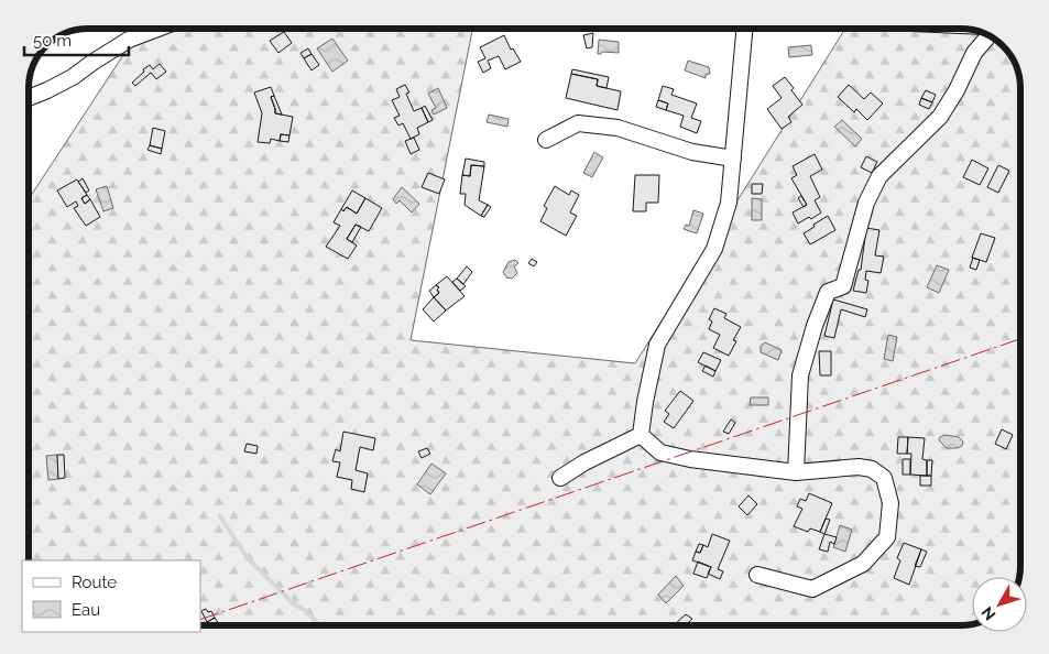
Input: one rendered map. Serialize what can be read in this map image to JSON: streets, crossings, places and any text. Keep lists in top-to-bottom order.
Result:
{
  "legend": ["Route", "Eau"],
  "scale_bar": "50 m",
  "north": "bottom left"
}
